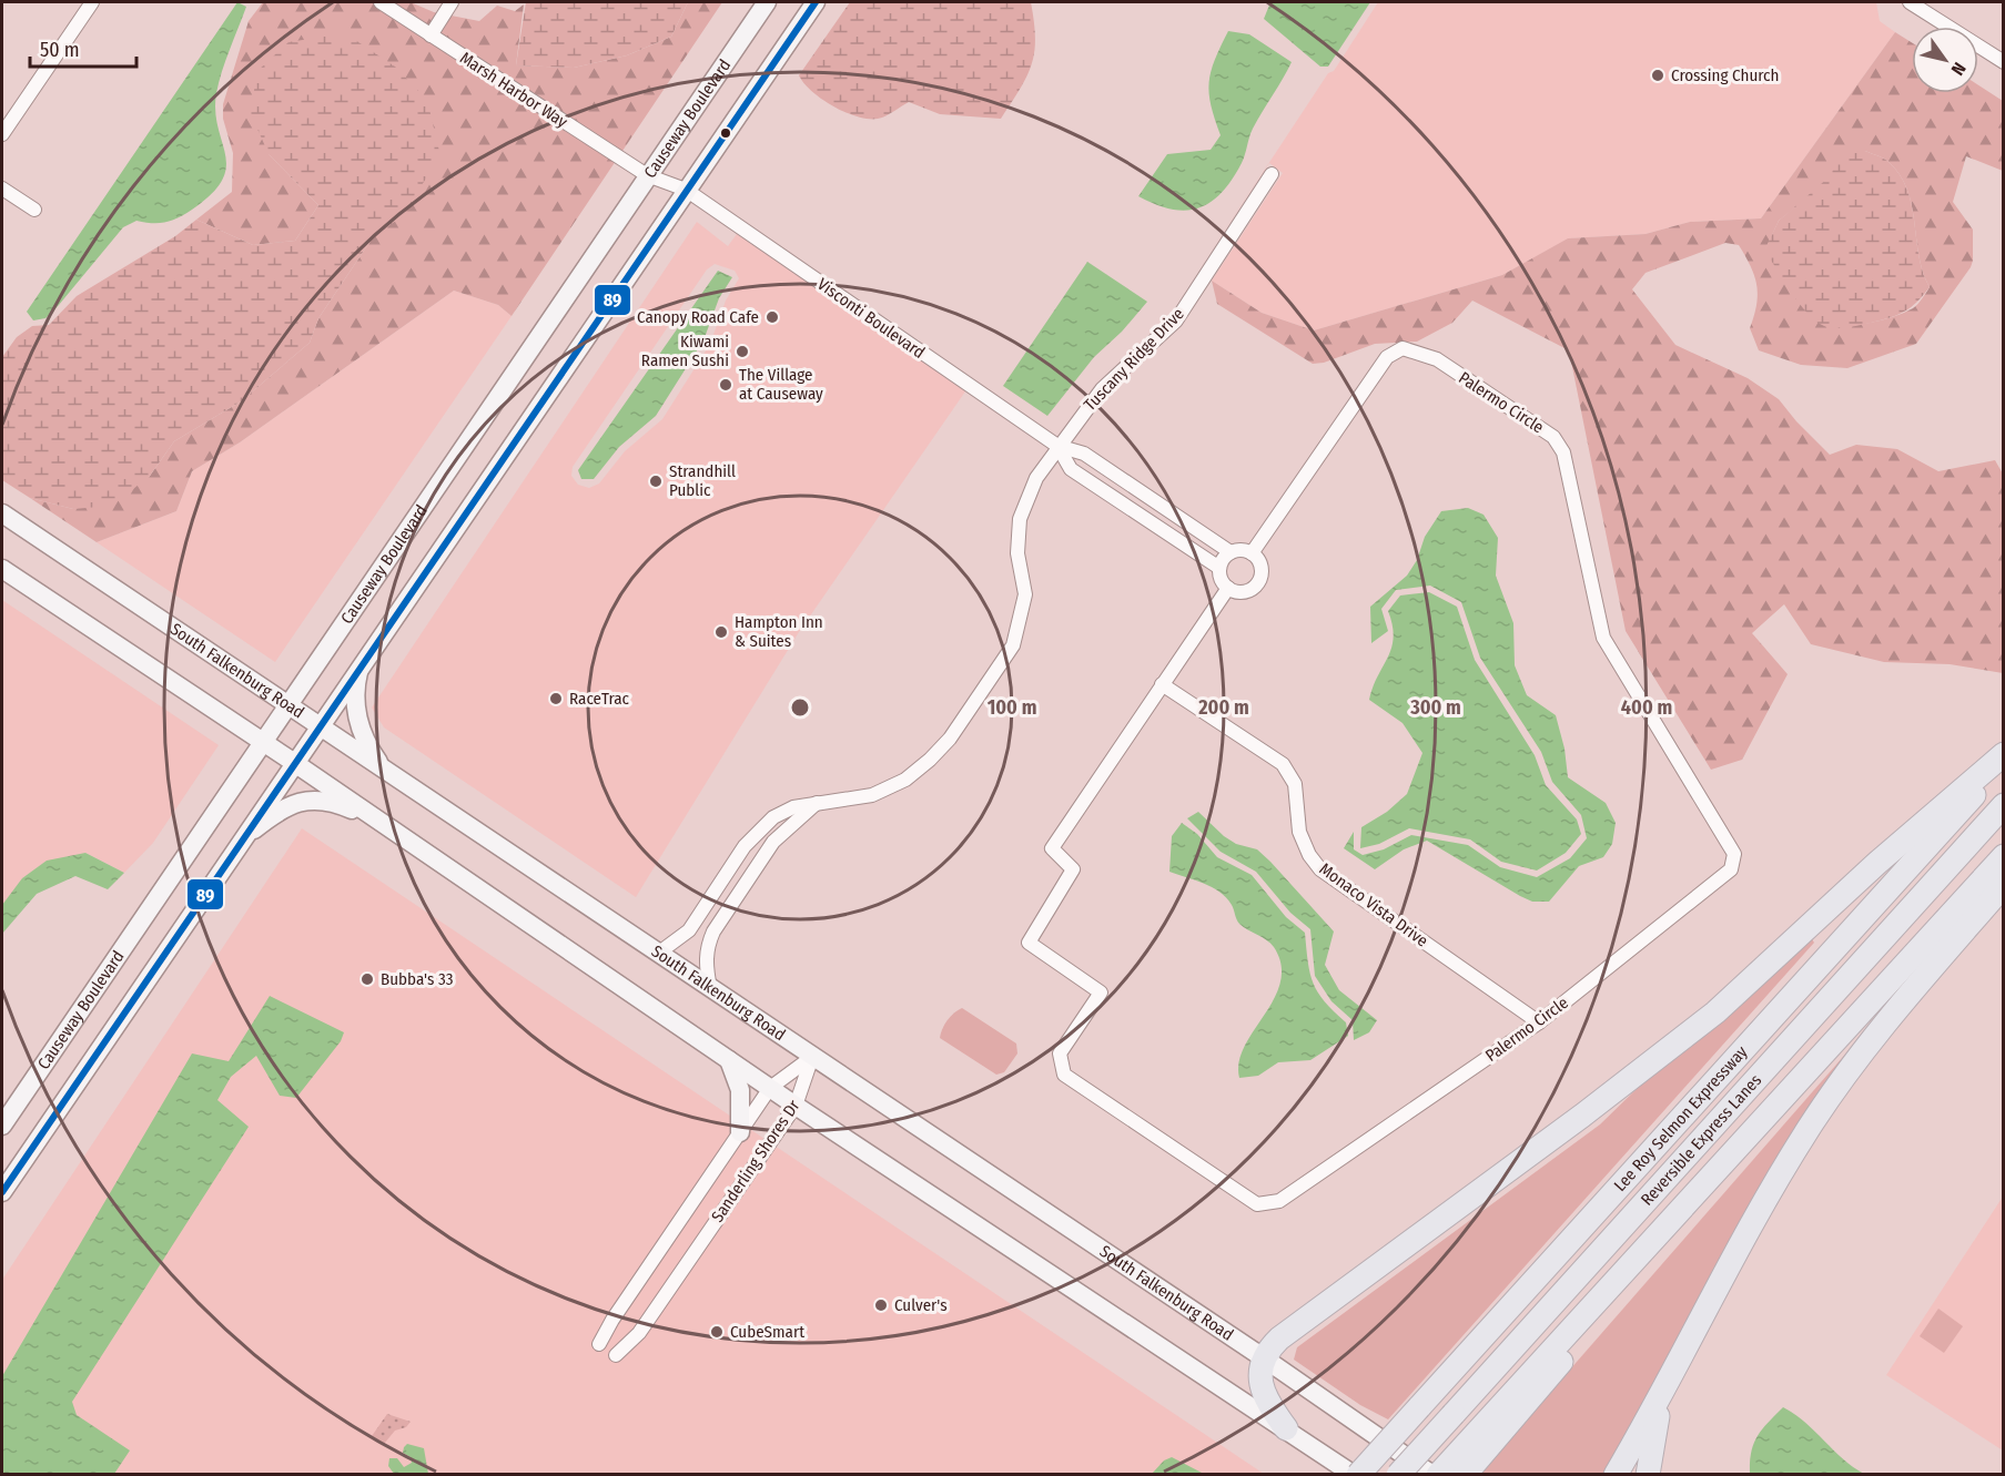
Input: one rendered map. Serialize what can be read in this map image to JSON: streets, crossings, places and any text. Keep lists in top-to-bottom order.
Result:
{
  "streets": {
    "highway": ["Lee Roy Selmon Expressway", "Reversible Express Lanes"],
    "street": [
      "Marsh Harbor Way",
      "Causeway Boulevard",
      "Visconti Boulevard",
      "Tuscany Ridge Drive",
      "Palermo Circle",
      "South Falkenburg Road",
      "Monaco Vista Drive",
      "Sanderling Shores Dr"
    ]
  },
  "crossings": [
    ["Marsh Harbor Way", "Causeway Boulevard"],
    ["Marsh Harbor Way", "Visconti Boulevard"],
    ["Causeway Boulevard", "South Falkenburg Road"],
    ["Visconti Boulevard", "Tuscany Ridge Drive"],
    ["Visconti Boulevard", "Palermo Circle"],
    ["Tuscany Ridge Drive", "South Falkenburg Road"],
    ["Palermo Circle", "Monaco Vista Drive"],
    ["South Falkenburg Road", "Sanderling Shores Dr"]
  ],
  "places": [
    "Crossing Church",
    "Canopy Road Cafe",
    "Kiwami Ramen Sushi",
    "The Village at Causeway",
    "Strandhill Public",
    "Hampton Inn & Suites",
    "RaceTrac",
    "Bubba's 33",
    "Culver's",
    "CubeSmart"
  ],
  "lines": ["transit line 89"],
  "scale_bar": "50 m",
  "north": "bottom right",
  "rings": [
    "100 m",
    "200 m",
    "300 m",
    "400 m"
  ]
}
